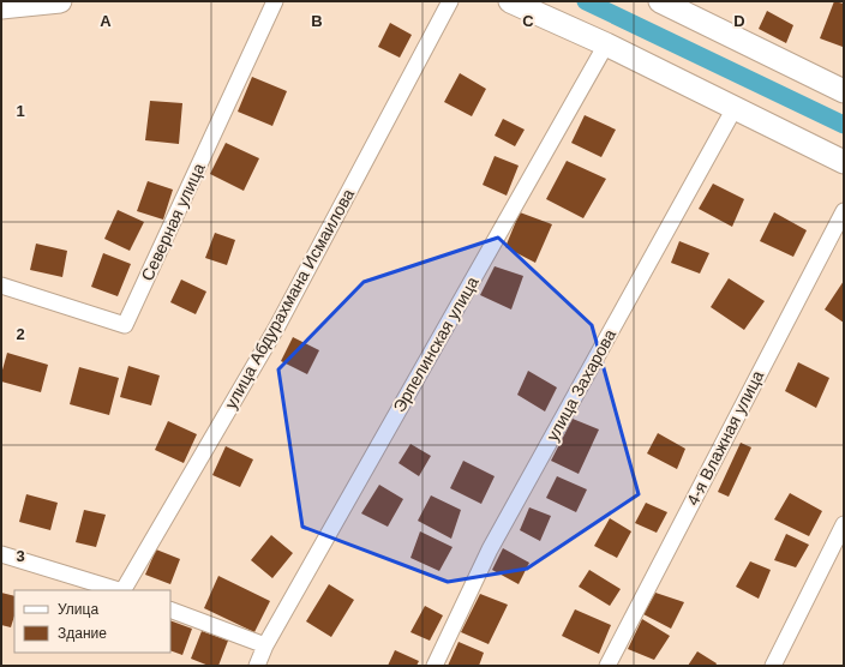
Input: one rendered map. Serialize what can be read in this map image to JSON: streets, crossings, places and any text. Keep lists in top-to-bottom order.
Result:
{
  "streets": {
    "street": [
      "Северная улица",
      "улица Абдурахмана Исмаилова",
      "Эрпелинская улица",
      "улица Захарова",
      "4-я Влажная улица"
    ]
  },
  "legend": ["Улица", "Здание"],
  "grid": {
    "columns": [
      "A",
      "B",
      "C",
      "D"
    ],
    "rows": ["1", "2", "3"]
  }
}
